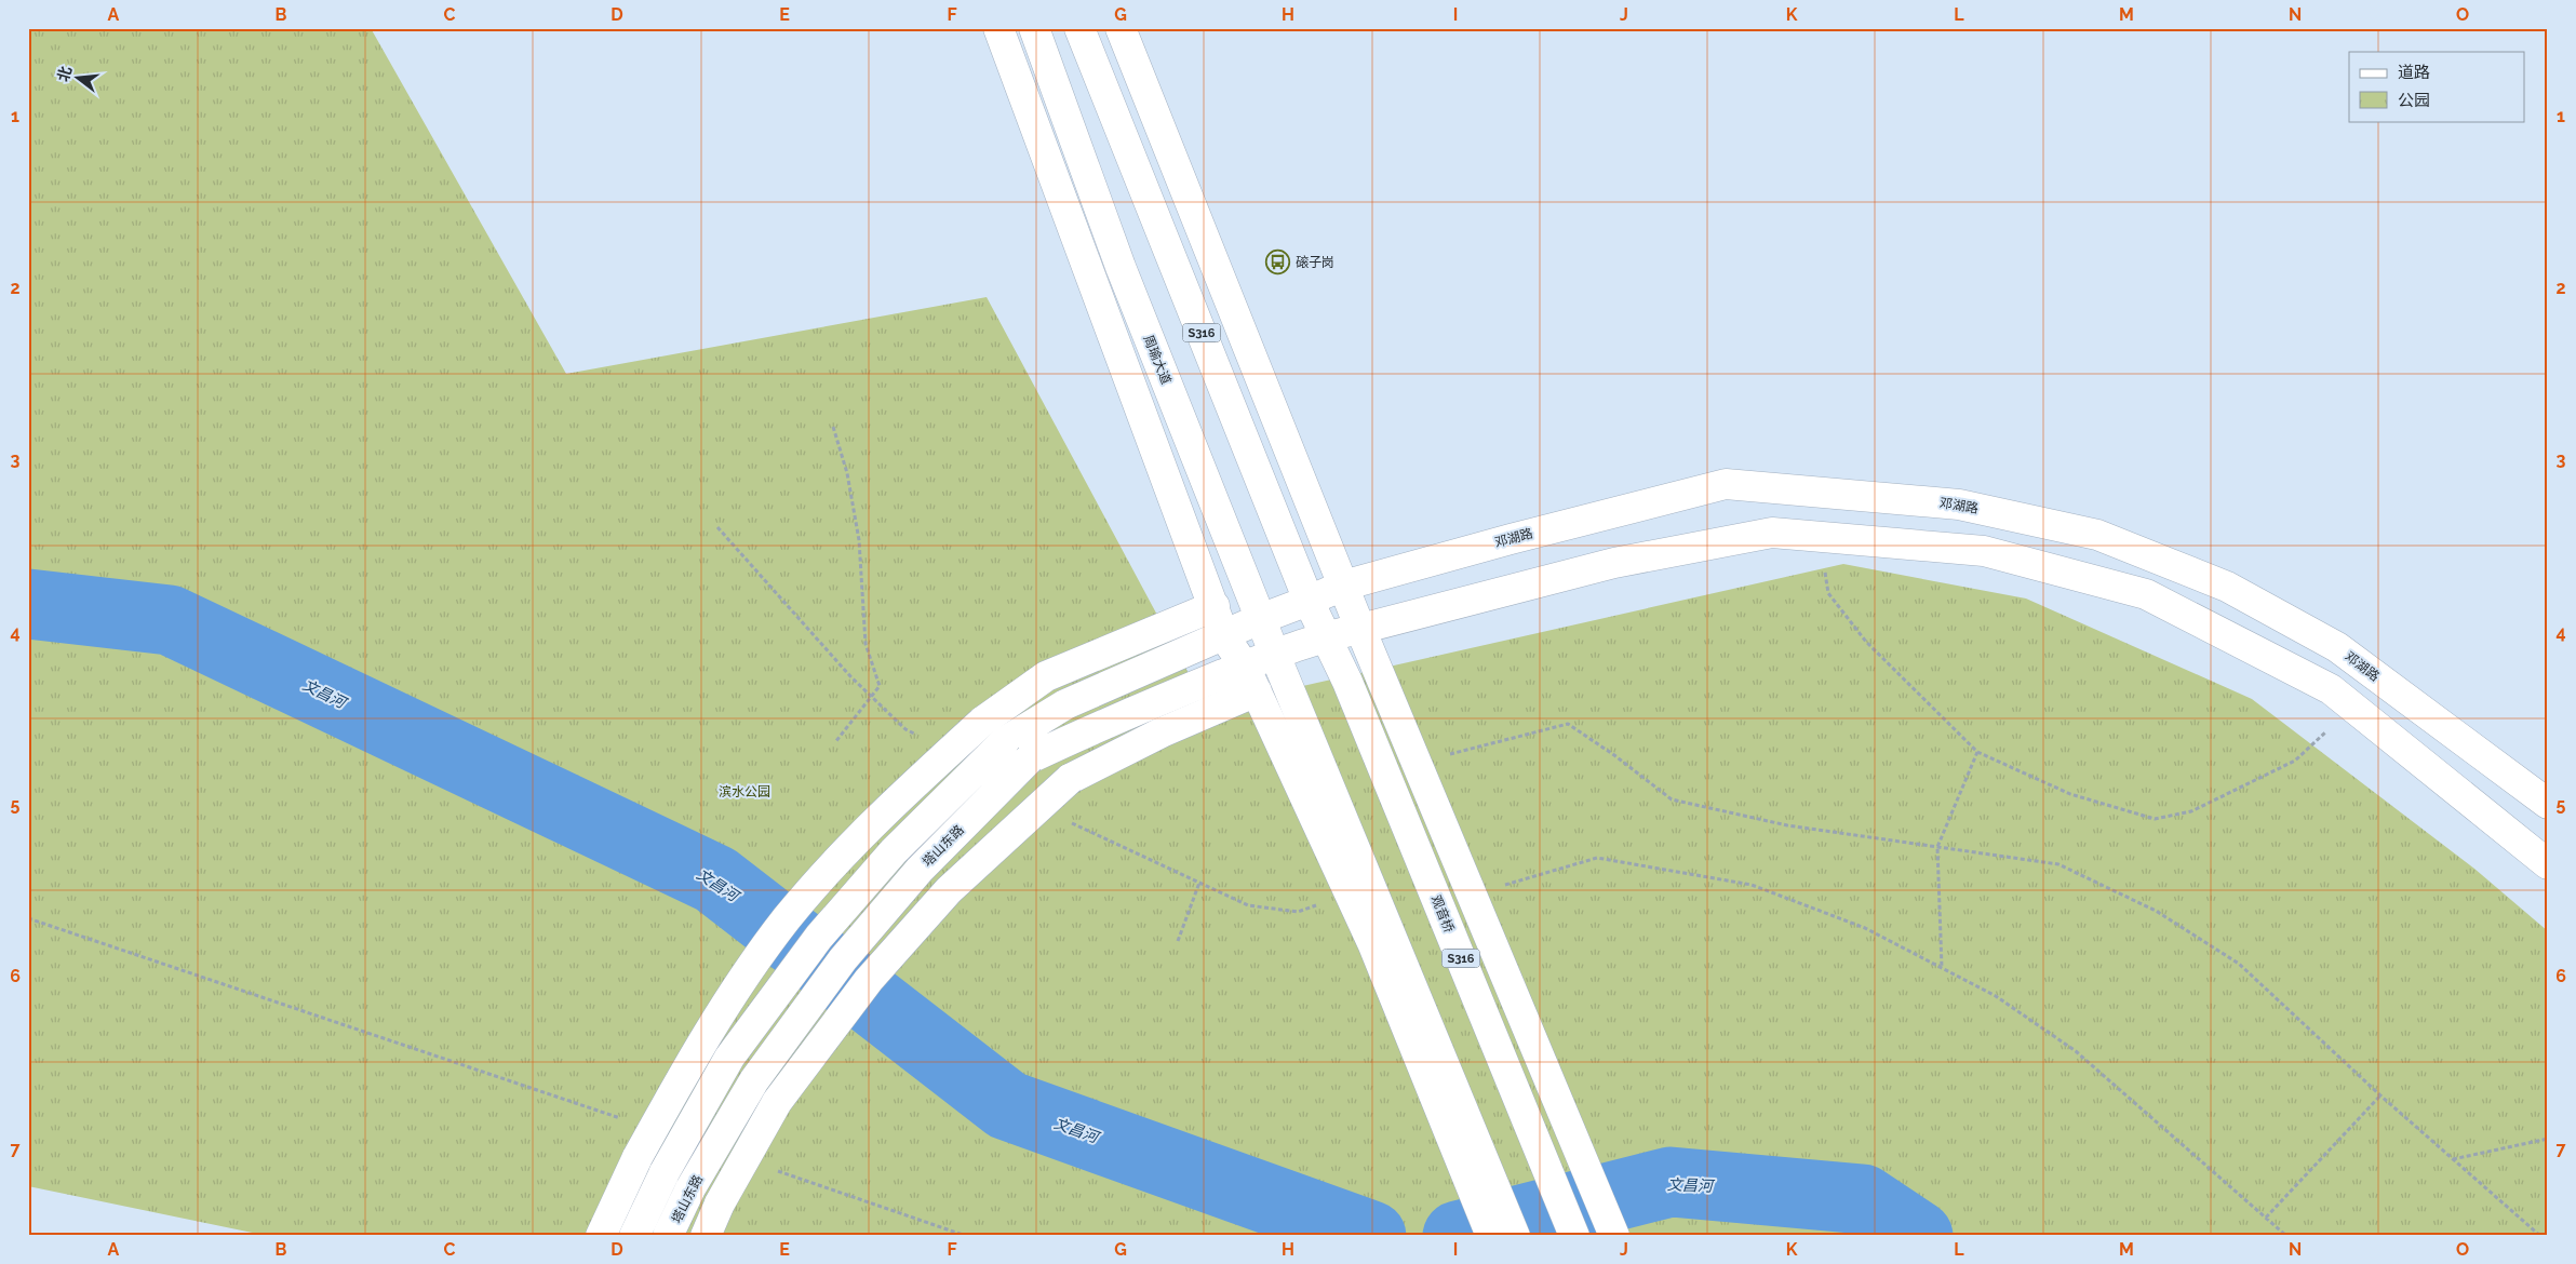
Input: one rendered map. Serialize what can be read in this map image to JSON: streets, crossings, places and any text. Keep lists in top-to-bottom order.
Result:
{
  "streets": {
    "street": [
      "S316",
      "周瑜大道",
      "邓湖路",
      "塔山东路",
      "观音桥"
    ]
  },
  "crossings": [
    ["S316", "邓湖路"],
    ["S316", "塔山东路"],
    ["S316", "观音桥"],
    ["周瑜大道", "塔山东路"],
    ["塔山东路", "观音桥"]
  ],
  "water": ["文昌河"],
  "parks": ["滨水公园"],
  "places": {
    "bus stop": ["磙子岗"]
  },
  "legend": ["道路", "公园"],
  "north": "left",
  "grid": {
    "columns": [
      "A",
      "B",
      "C",
      "D",
      "E",
      "F",
      "G",
      "H",
      "I",
      "J",
      "K",
      "L",
      "M",
      "N",
      "O"
    ],
    "rows": [
      "1",
      "2",
      "3",
      "4",
      "5",
      "6",
      "7"
    ]
  }
}
